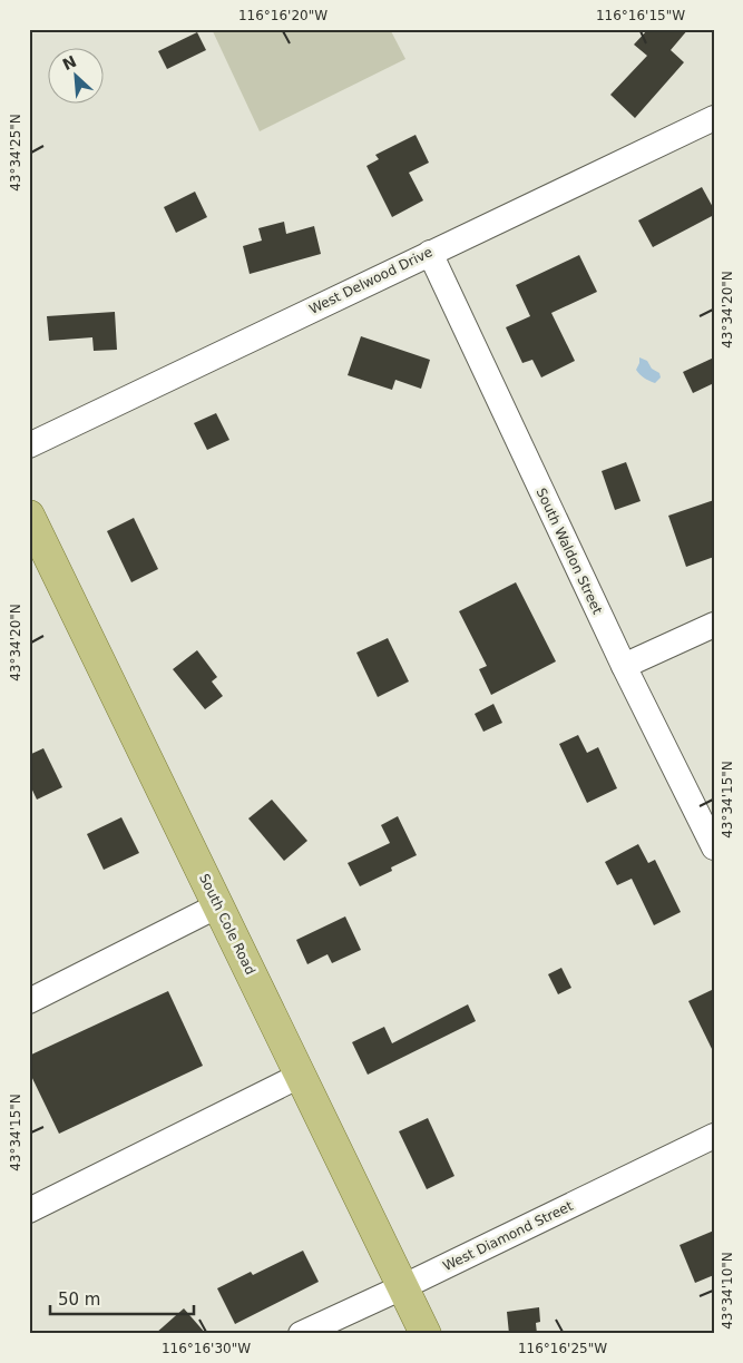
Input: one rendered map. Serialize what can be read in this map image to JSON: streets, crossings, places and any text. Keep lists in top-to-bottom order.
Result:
{
  "streets": {
    "main road": ["South Cole Road"],
    "street": ["West Delwood Drive", "South Waldon Street", "West Diamond Street"]
  },
  "crossings": [
    ["West Delwood Drive", "South Waldon Street"],
    ["South Cole Road", "West Diamond Street"]
  ],
  "scale_bar": "50 m",
  "north": "top left",
  "coordinates": [
    "116°16'20\"W",
    "116°16'15\"W",
    "43°34'25\"N",
    "43°34'20\"N",
    "43°34'15\"N",
    "43°34'10\"N",
    "116°16'30\"W",
    "116°16'25\"W"
  ]
}
